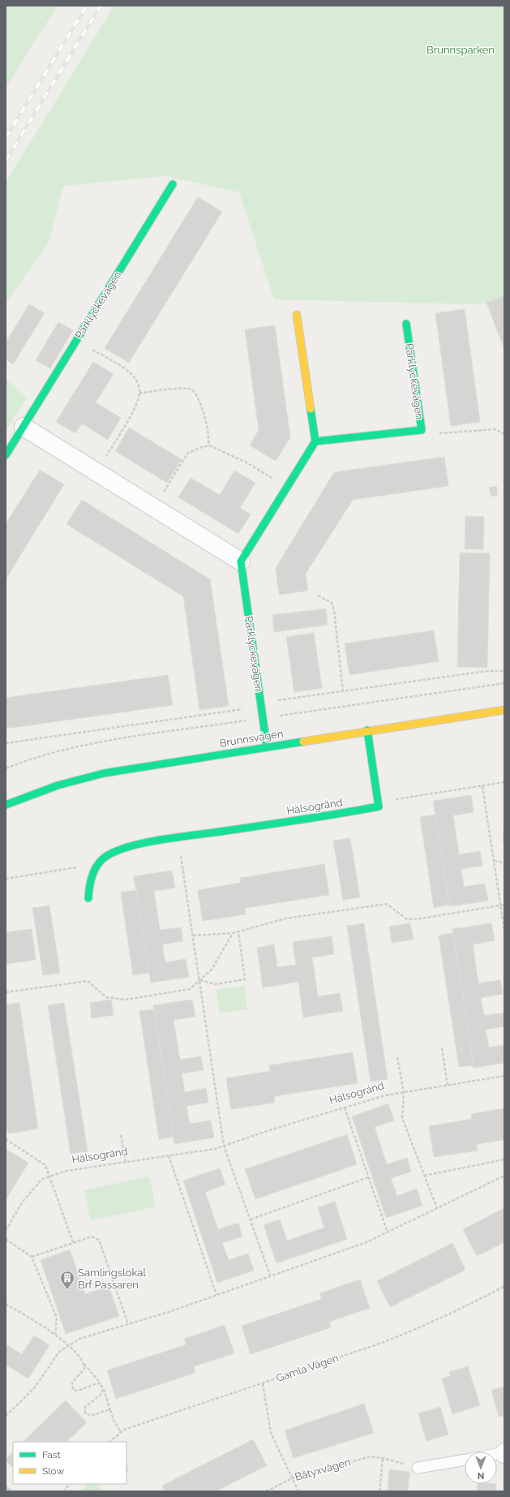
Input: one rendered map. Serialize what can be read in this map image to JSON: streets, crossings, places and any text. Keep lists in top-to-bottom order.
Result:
{
  "streets": {
    "street": ["Parklyckevägen", "Brunnsvägen", "Hälsogränd"],
    "path": ["Gamla Vägen", "Båtyxvägen"]
  },
  "crossings": [
    ["Parklyckevägen", "Brunnsvägen"]
  ],
  "parks": ["Brunnsparken"],
  "places": {
    "building": ["Samlingslokal Brf Passaren"]
  },
  "legend": ["Fast", "Slow"],
  "north": "bottom"
}
